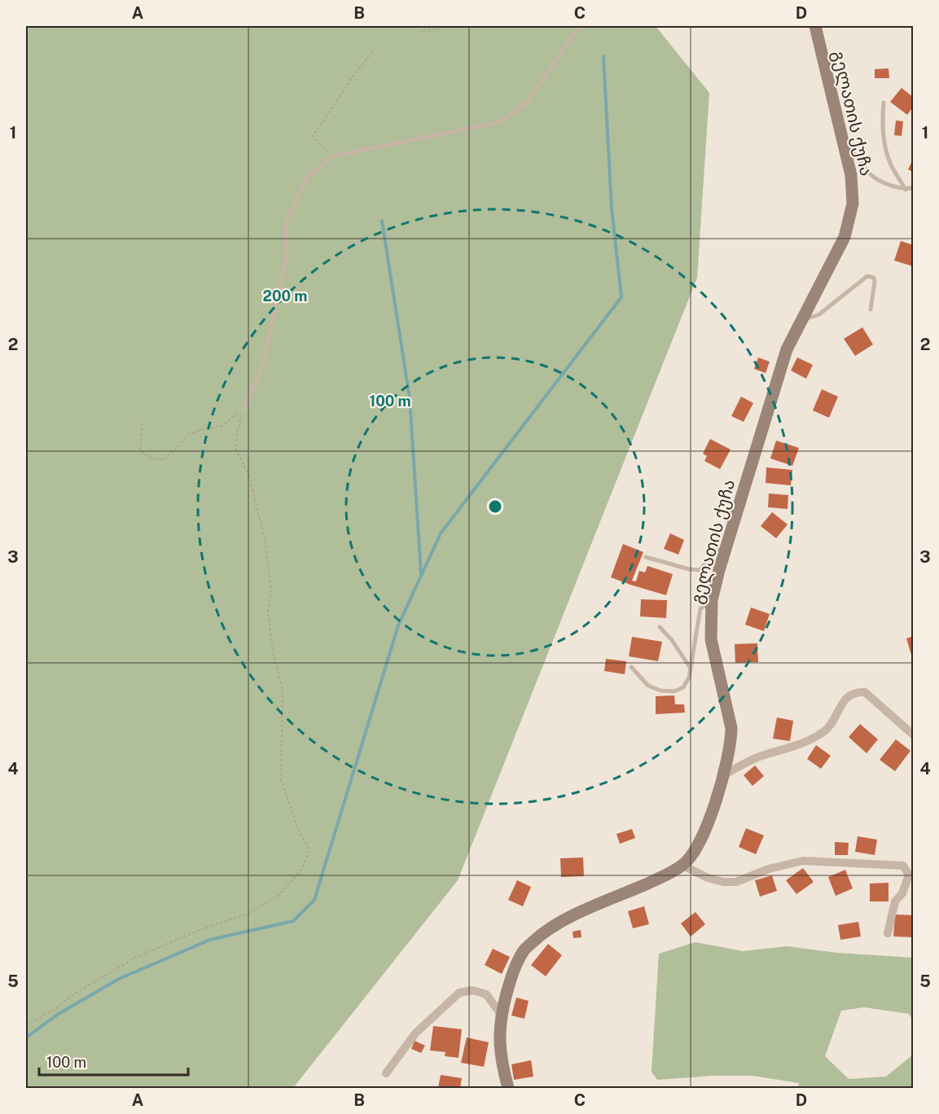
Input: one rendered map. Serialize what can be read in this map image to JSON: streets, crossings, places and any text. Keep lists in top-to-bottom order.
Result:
{
  "streets": {
    "main road": ["გელათის ქუჩა"]
  },
  "scale_bar": "100 m",
  "grid": {
    "columns": [
      "A",
      "B",
      "C",
      "D"
    ],
    "rows": [
      "1",
      "2",
      "3",
      "4",
      "5"
    ]
  },
  "rings": ["200 m", "100 m"]
}
